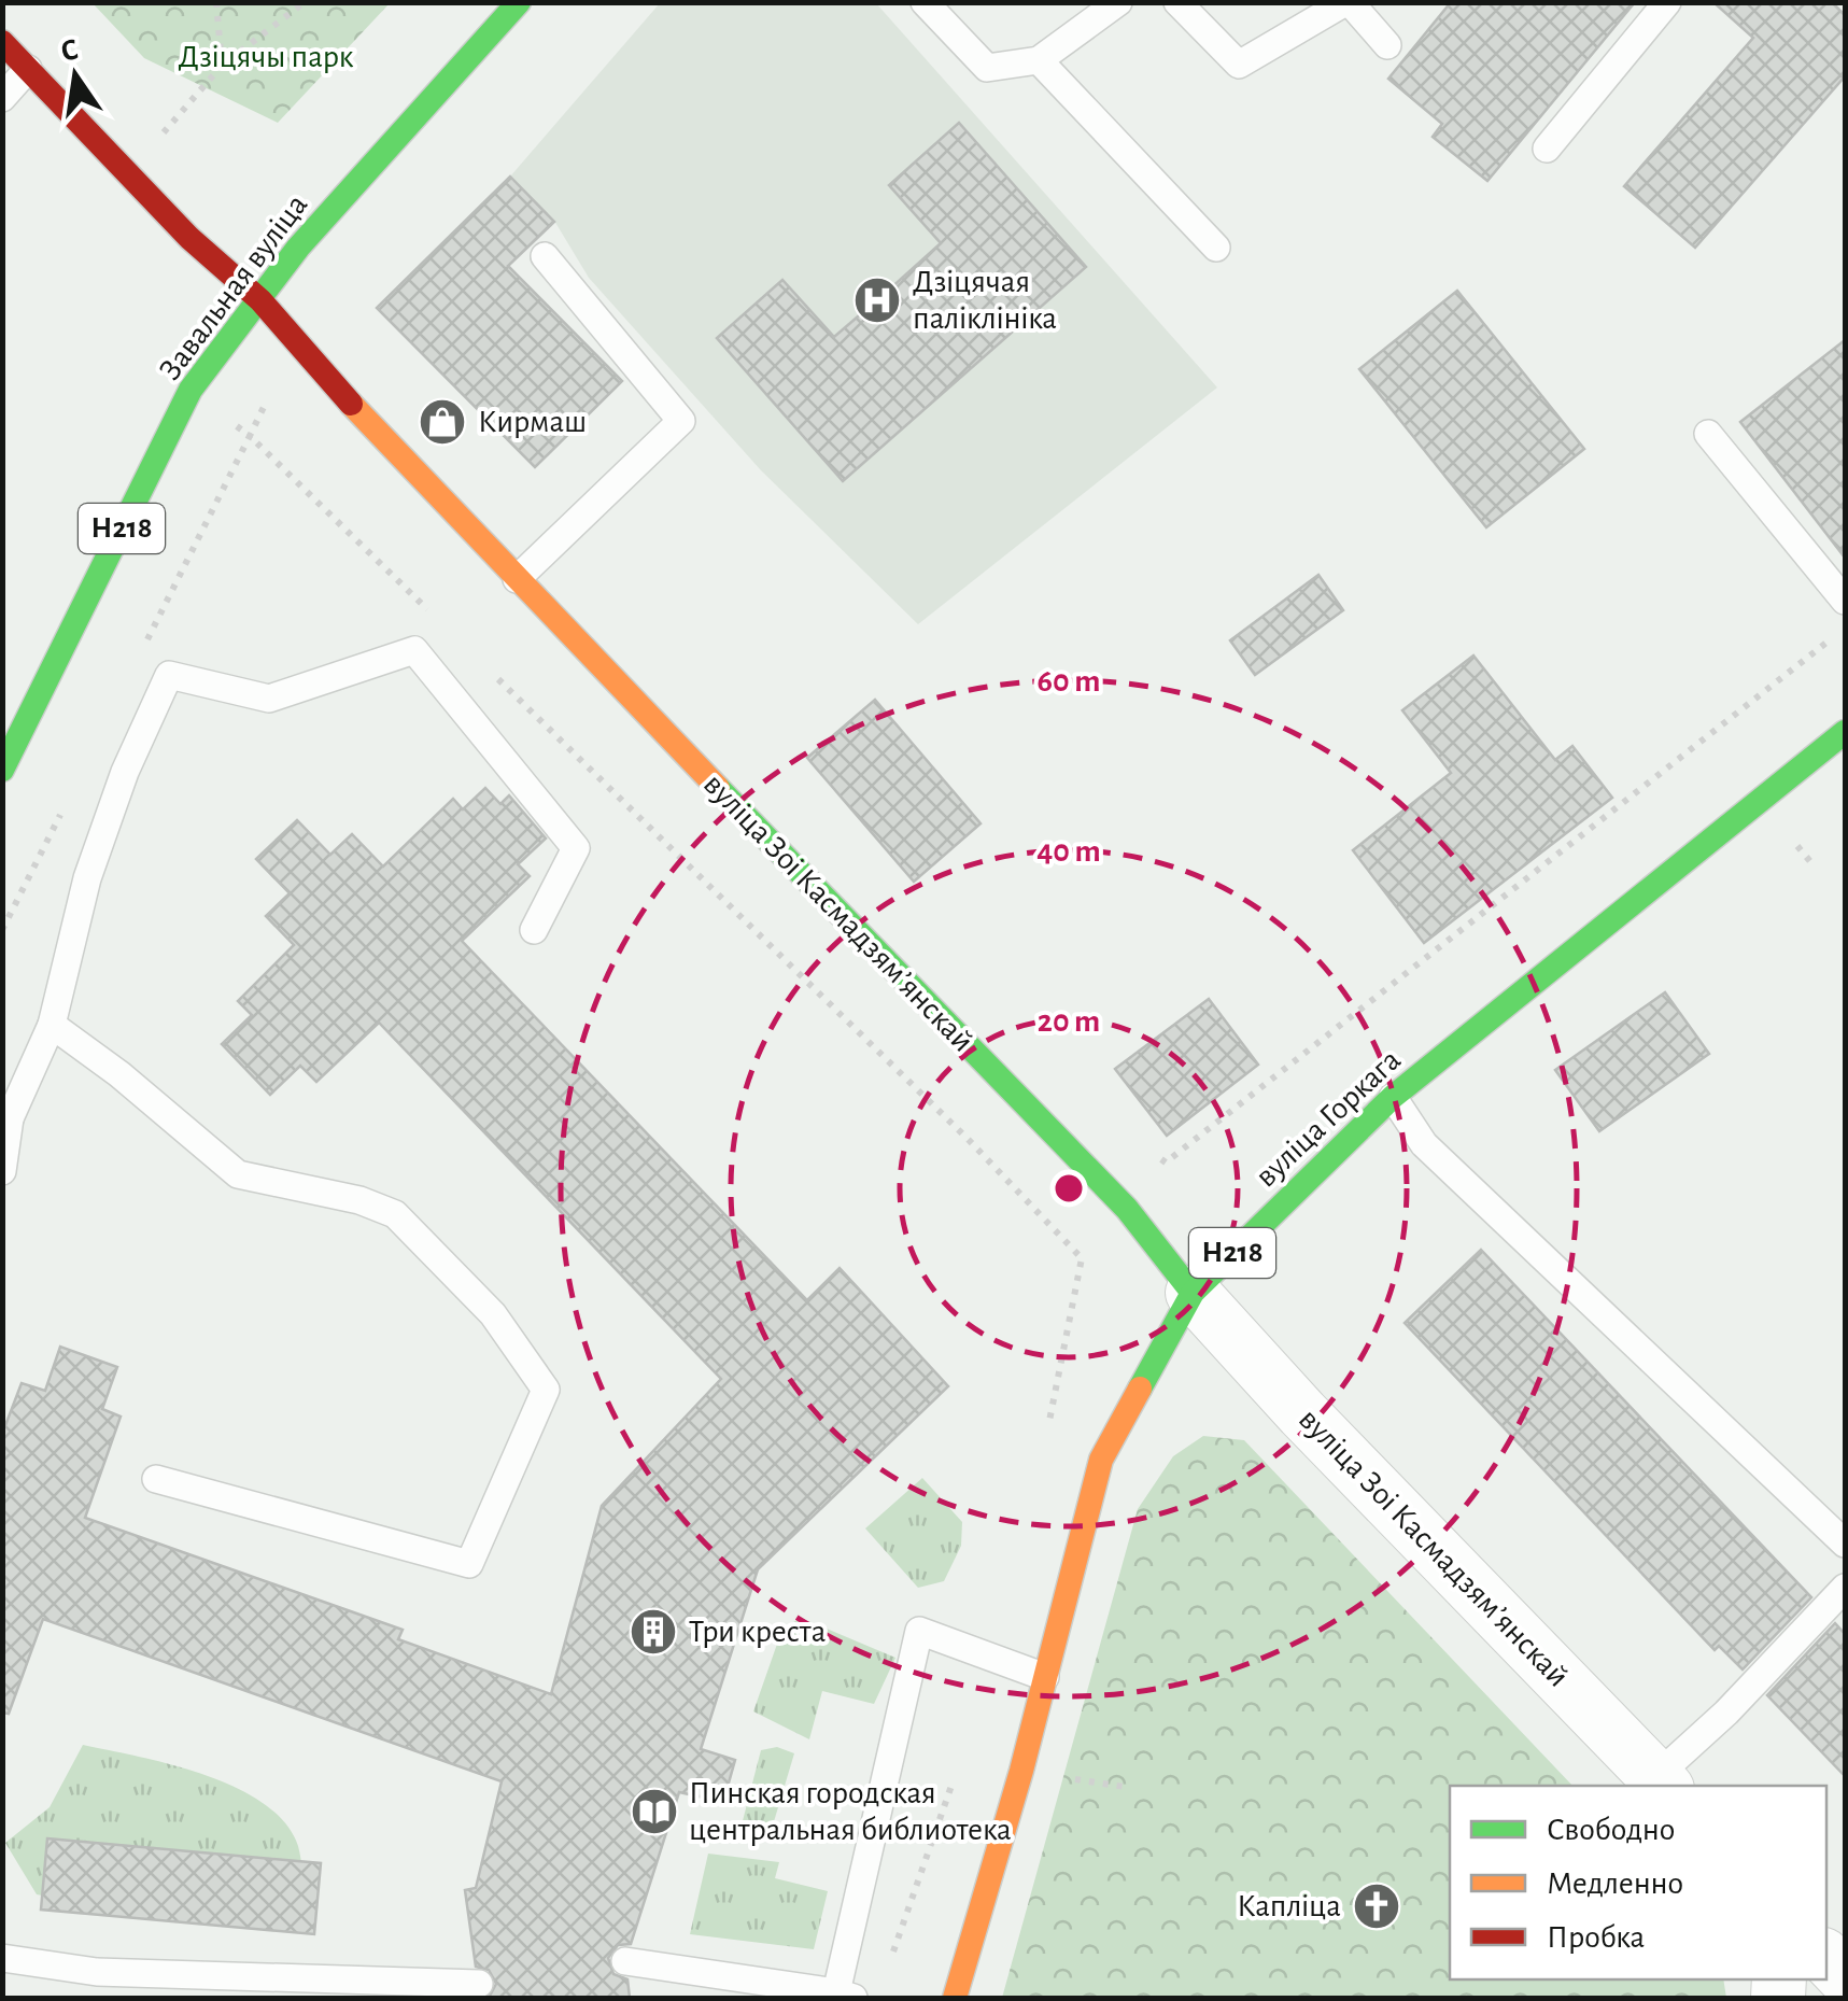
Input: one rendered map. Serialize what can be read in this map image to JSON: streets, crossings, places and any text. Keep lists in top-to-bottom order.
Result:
{
  "streets": {
    "main road": [
      "Завальная вуліца",
      "Н218",
      "вуліца Зоі Касмадзямʼянскай",
      "вуліца Горкага"
    ]
  },
  "crossings": [
    ["Завальная вуліца", "вуліца Зоі Касмадзямʼянскай"],
    ["вуліца Зоі Касмадзямʼянскай", "вуліца Горкага"]
  ],
  "parks": ["Дзіцячы парк"],
  "places": {
    "hospital": ["Дзіцячая паліклініка"],
    "shop": ["Кирмаш"],
    "building": ["Три креста"],
    "library": ["Пинская городская центральная библиотека"],
    "church": ["Капліца"]
  },
  "legend": ["Свободно", "Медленно", "Пробка"],
  "north": "top",
  "rings": ["60 m", "40 m", "20 m"]
}
